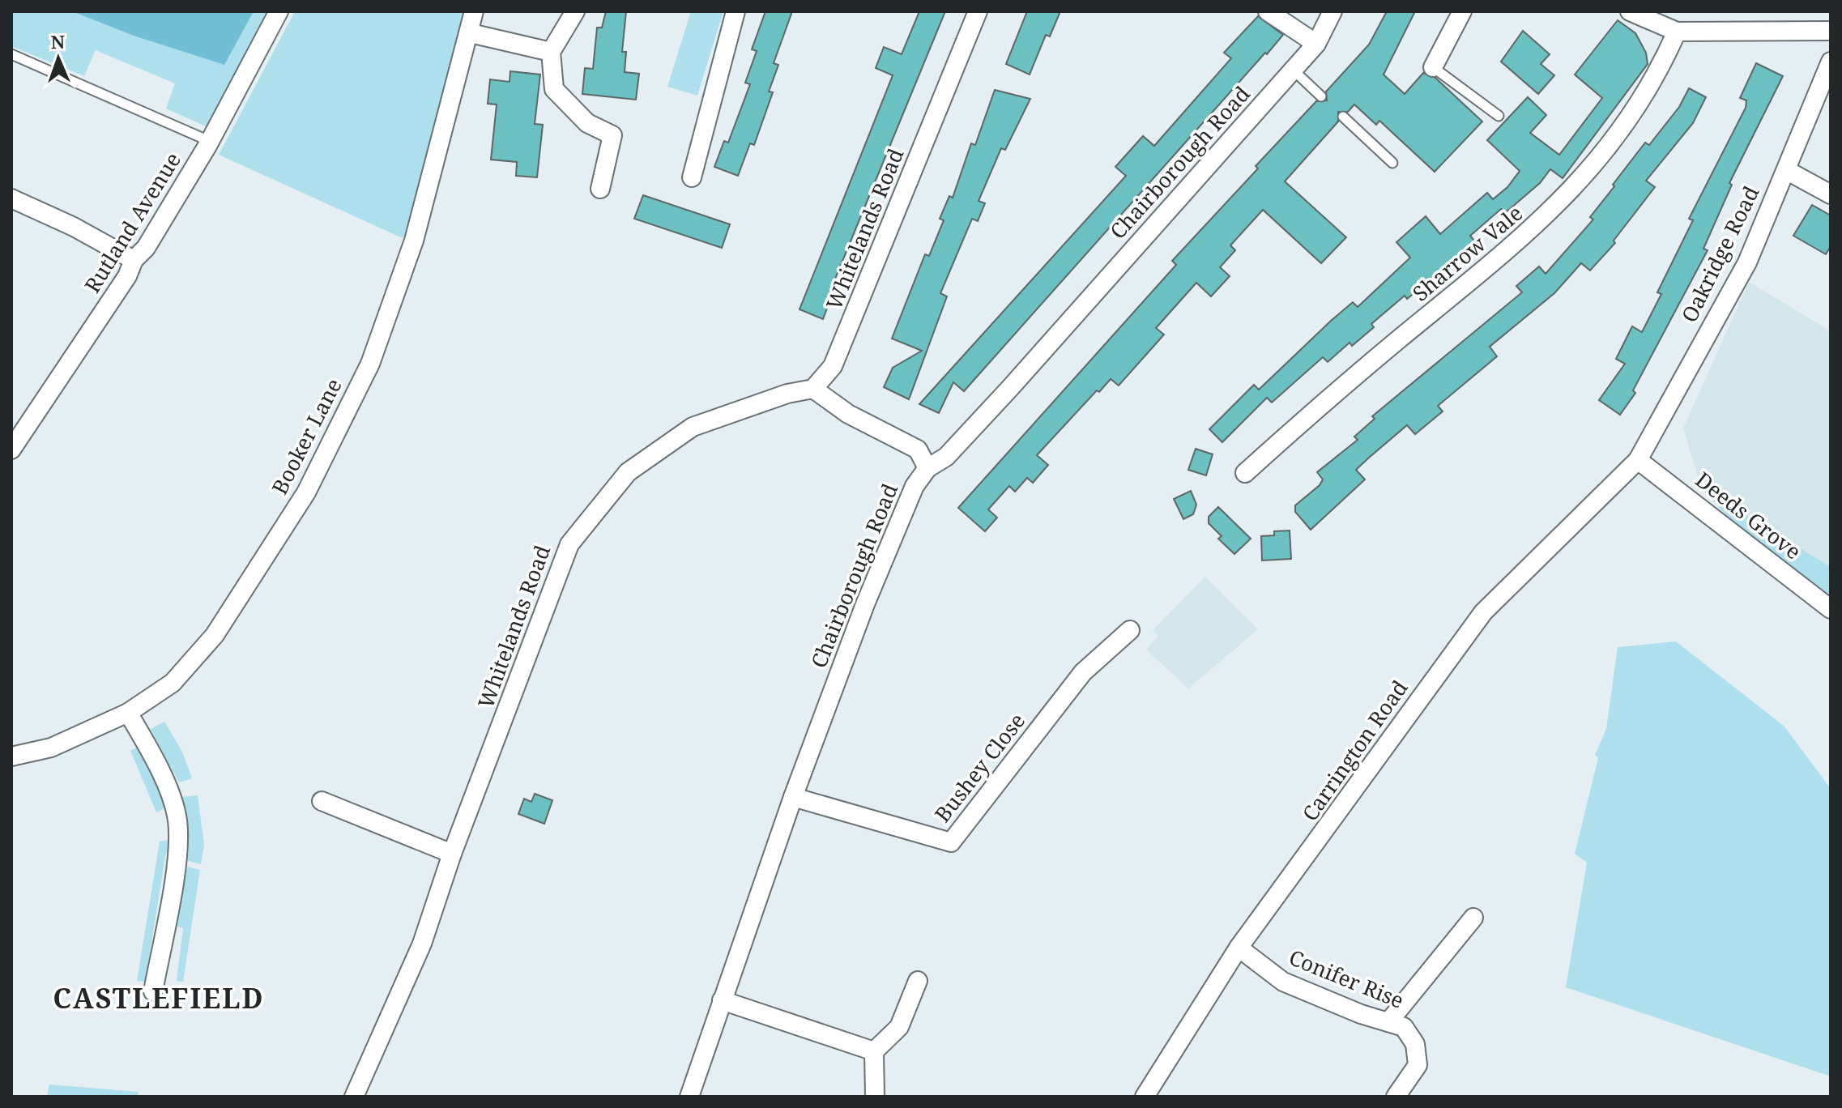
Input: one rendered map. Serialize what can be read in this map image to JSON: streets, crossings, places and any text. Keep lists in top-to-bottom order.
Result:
{
  "streets": {
    "street": [
      "Chairborough Road",
      "Rutland Avenue",
      "Whitelands Road",
      "Sharrow Vale",
      "Oakridge Road",
      "Booker Lane",
      "Deeds Grove",
      "Carrington Road",
      "Bushey Close",
      "Conifer Rise"
    ]
  },
  "crossings": [
    ["Chairborough Road", "Bushey Close"],
    ["Oakridge Road", "Deeds Grove"],
    ["Oakridge Road", "Carrington Road"],
    ["Deeds Grove", "Carrington Road"],
    ["Carrington Road", "Conifer Rise"]
  ],
  "districts": ["CASTLEFIELD"],
  "north": "top"
}
